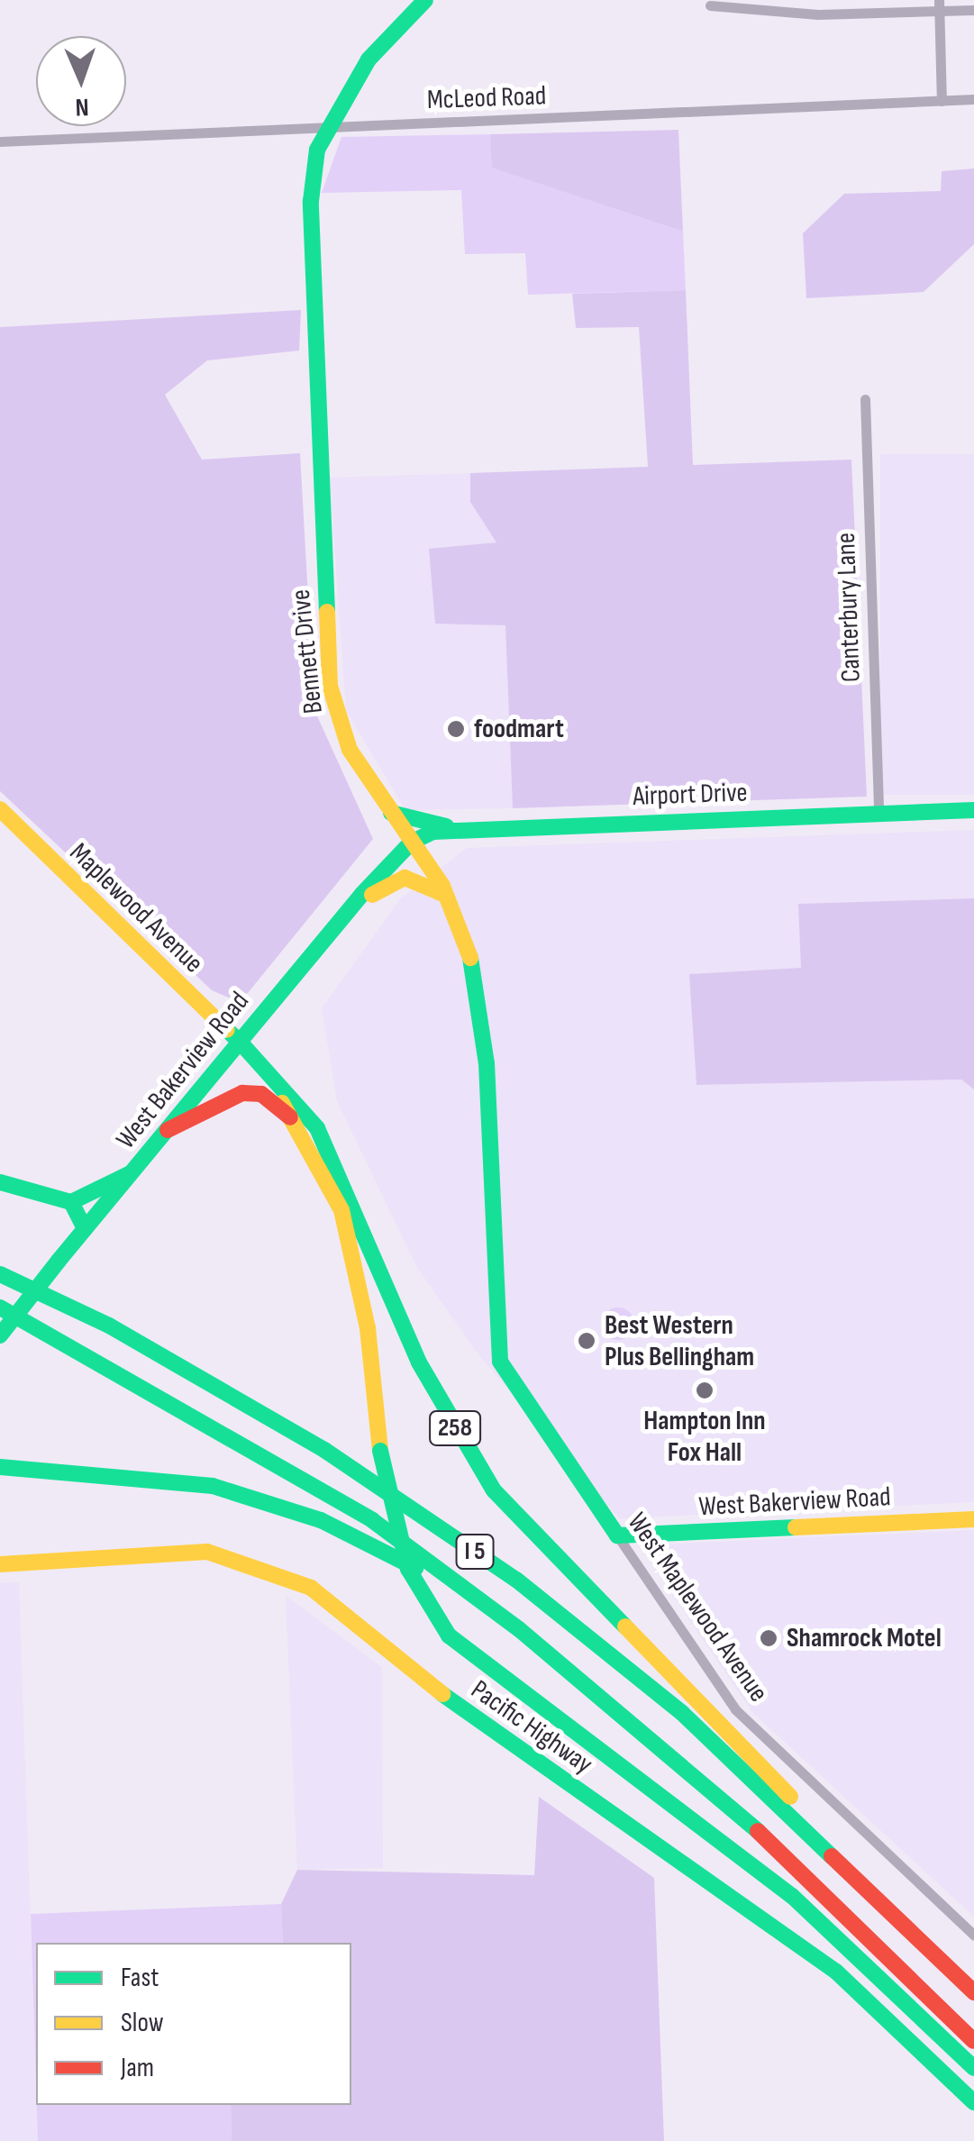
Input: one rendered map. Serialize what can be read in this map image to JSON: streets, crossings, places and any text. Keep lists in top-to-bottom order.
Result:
{
  "streets": {
    "main road": [
      "Bennett Drive",
      "Airport Drive",
      "Maplewood Avenue",
      "West Bakerview Road",
      "258",
      "I 5",
      "West Maplewood Avenue",
      "Pacific Highway"
    ],
    "street": ["McLeod Road", "Canterbury Lane"]
  },
  "crossings": [
    ["McLeod Road", "Bennett Drive"],
    ["Canterbury Lane", "Airport Drive"],
    ["Bennett Drive", "Airport Drive"],
    ["Bennett Drive", "West Bakerview Road"],
    ["Bennett Drive", "West Maplewood Avenue"],
    ["Airport Drive", "West Bakerview Road"],
    ["Maplewood Avenue", "West Bakerview Road"],
    ["Maplewood Avenue", "258"],
    ["West Bakerview Road", "258"],
    ["West Bakerview Road", "West Maplewood Avenue"],
    ["258", "I 5"]
  ],
  "places": [
    "foodmart",
    "Best Western Plus Bellingham",
    "Hampton Inn Fox Hall",
    "Shamrock Motel"
  ],
  "legend": ["Fast", "Slow", "Jam"],
  "north": "bottom"
}
